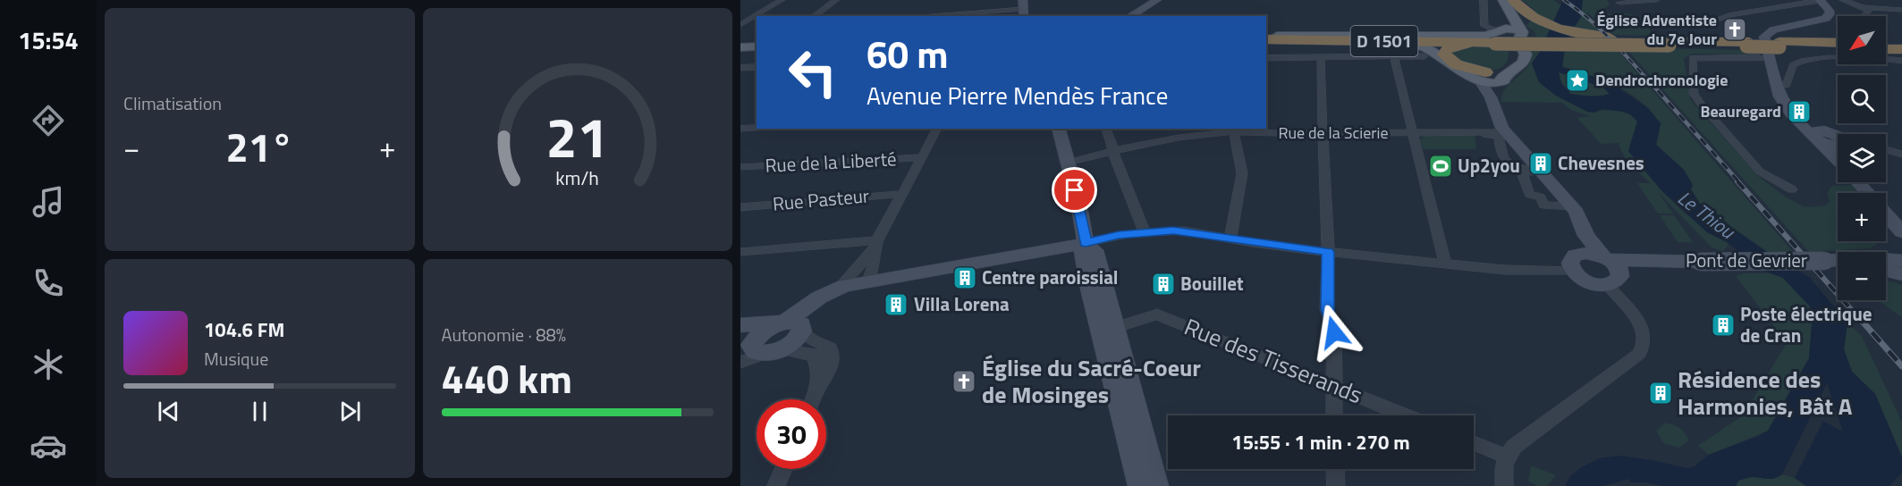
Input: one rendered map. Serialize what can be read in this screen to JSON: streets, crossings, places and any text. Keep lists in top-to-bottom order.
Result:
{
  "streets": {
    "highway": ["D 1501"],
    "street": [
      "Rue de la Scierie",
      "Rue de la Liberté",
      "Rue Pasteur",
      "Pont de Gevrier",
      "Rue des Tisserands"
    ]
  },
  "water": ["Le Thiou"],
  "places": {
    "church": ["Église Adventiste du 7e Jour", "Église du Sacré-Coeur de Mosinges"],
    "place": ["Dendrochronologie"],
    "building": [
      "Beauregard",
      "Chevesnes",
      "Centre paroissial",
      "Bouillet",
      "Villa Lorena",
      "Poste électrique de Cran",
      "Résidence des Harmonies, Bât A"
    ],
    "sports": ["Up2you"]
  },
  "north": "bottom left",
  "page": {
    "tabs": "15:54",
    "tile": [
      "Climatisation",
      ["Autonomie · 88%", "440 km"]
    ],
    "map_buttons": ["+", "−"],
    "turn": ["60 m", "Avenue Pierre Mendès France"],
    "heat": ["−", "21°", "+"],
    "song": ["104.6 FM", "Musique"],
    "limit": "30",
    "trip": "15:55 · 1 min · 270 m",
    "gauge": ["21", "km/h"]
  }
}
